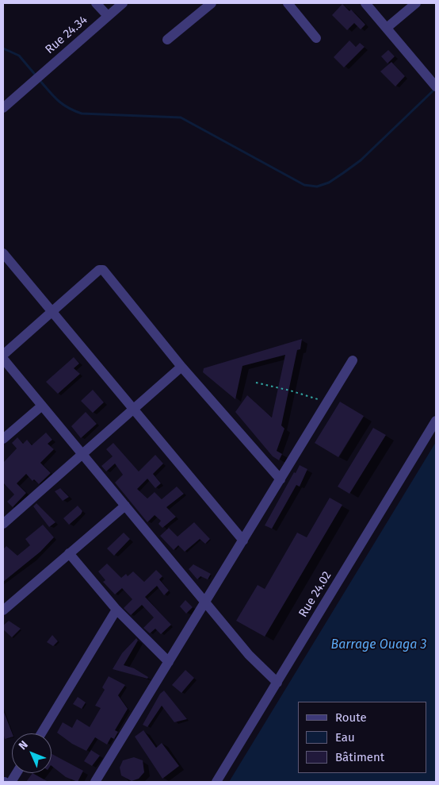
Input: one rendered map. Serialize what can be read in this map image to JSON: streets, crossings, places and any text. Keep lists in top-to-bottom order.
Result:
{
  "streets": {
    "street": ["Rue 24.34", "Rue 24.02"]
  },
  "water": ["Barrage Ouaga 3"],
  "legend": ["Route", "Eau", "Bâtiment"],
  "north": "top left"
}
